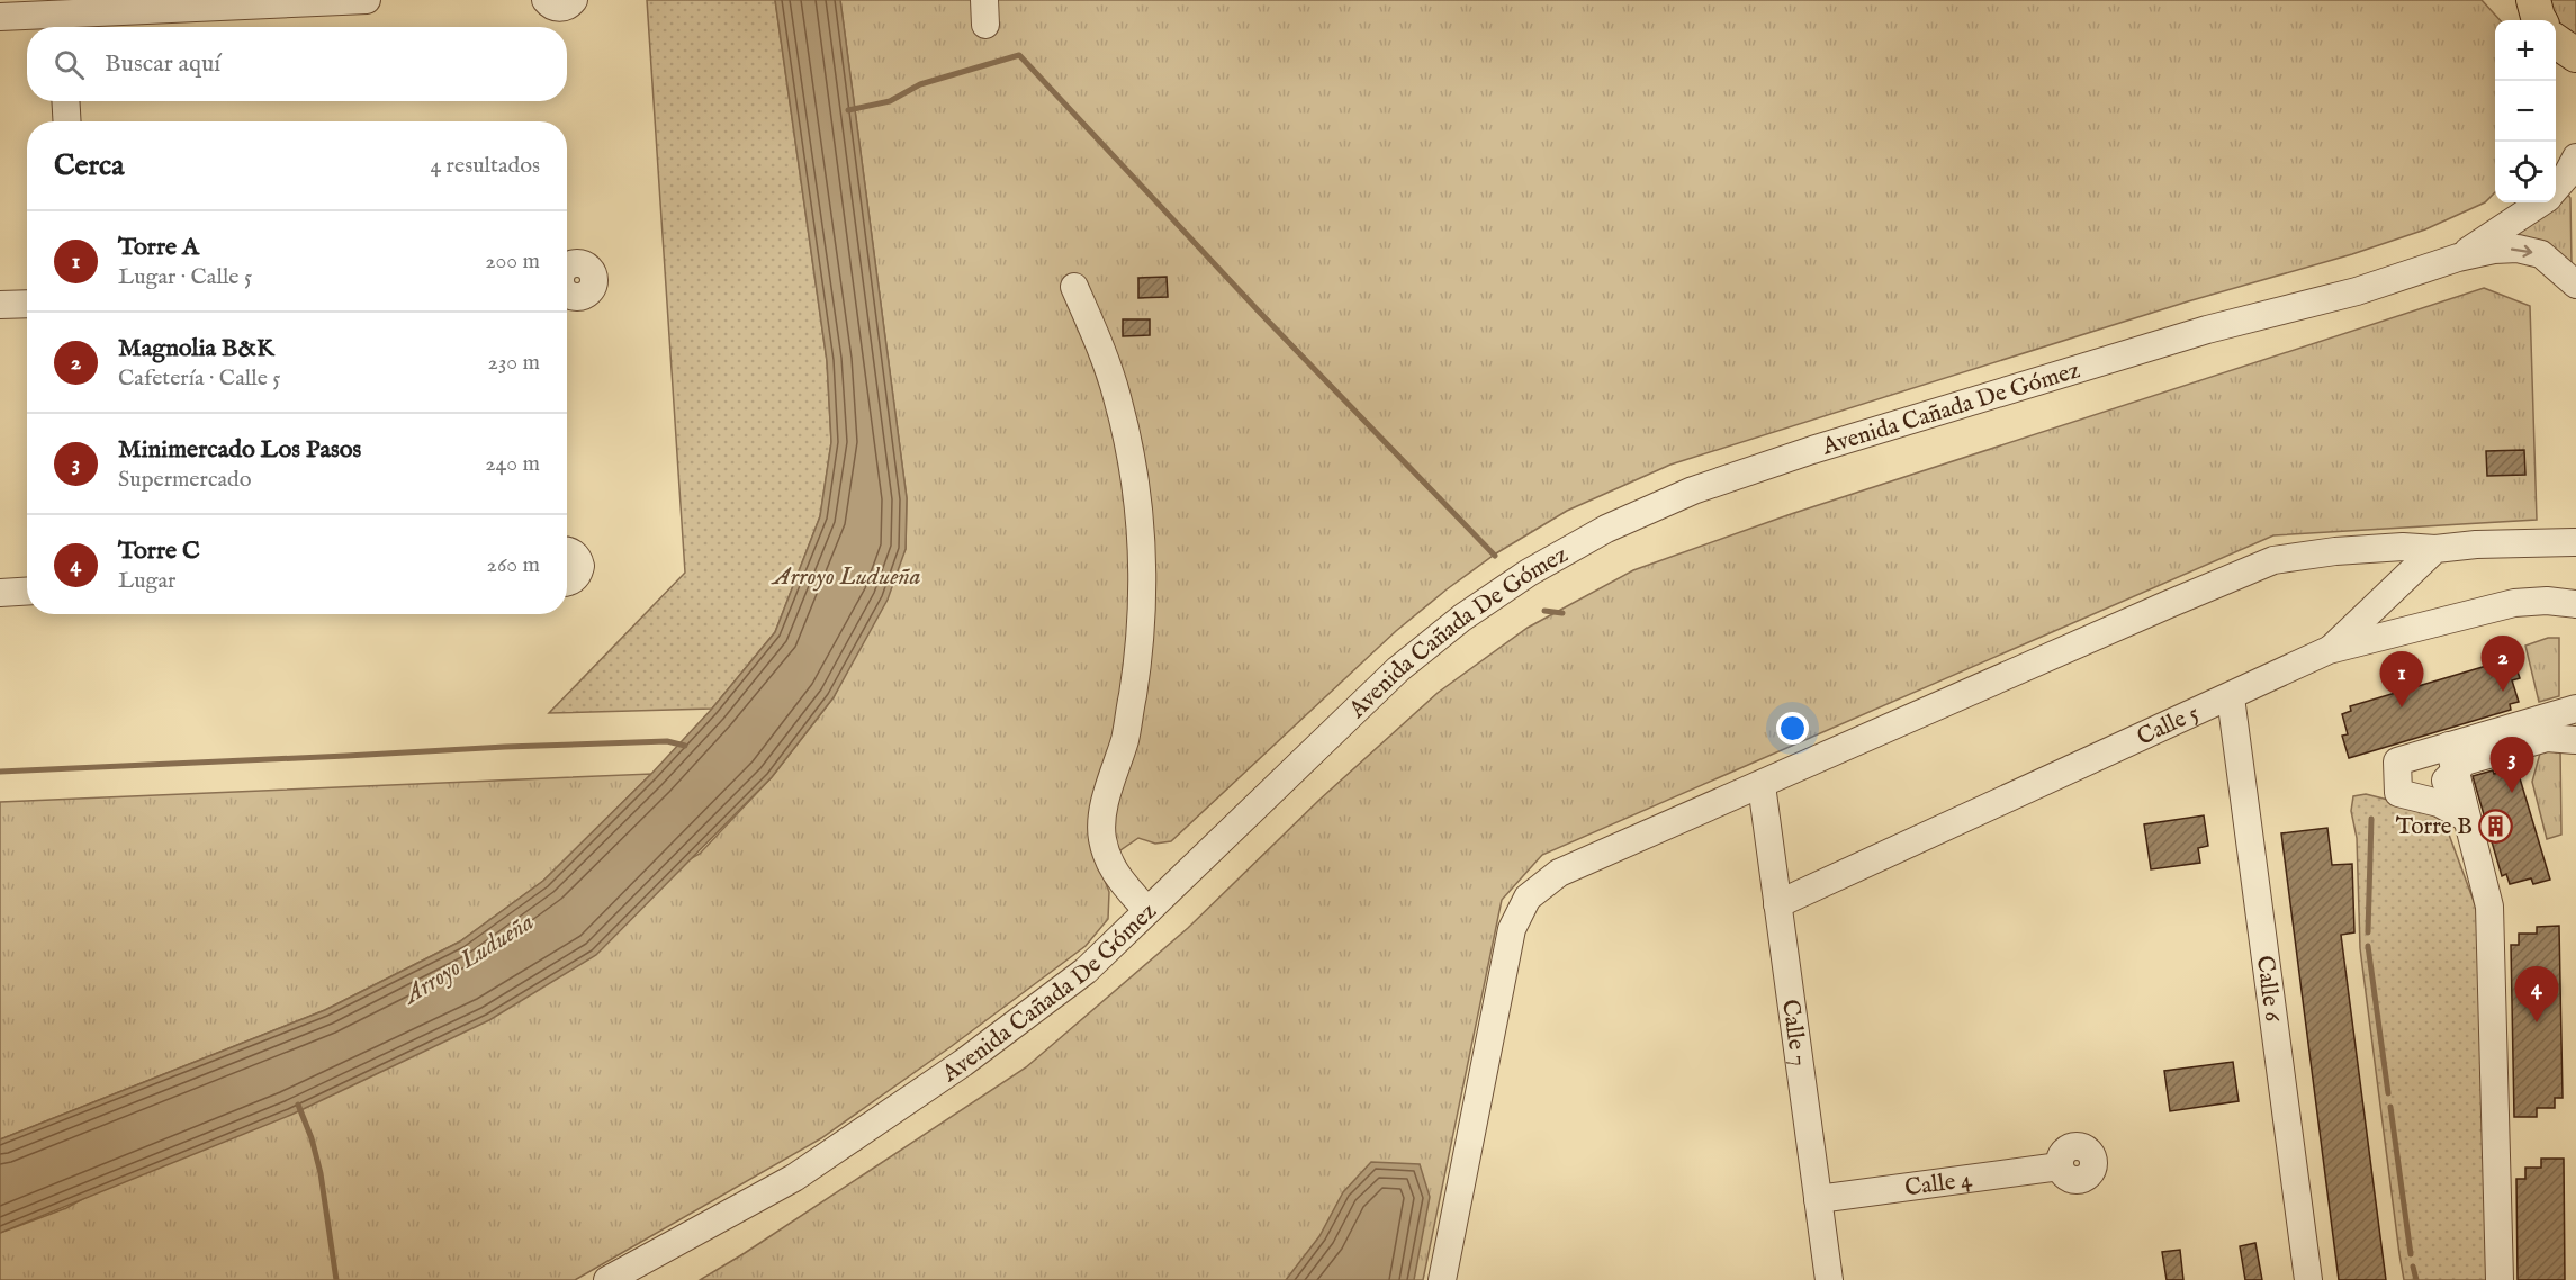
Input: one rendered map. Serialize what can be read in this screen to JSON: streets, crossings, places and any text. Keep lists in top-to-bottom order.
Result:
{
  "streets": {
    "street": [
      "Avenida Cañada De Gómez",
      "Calle 5",
      "Calle 6",
      "Calle 7",
      "Calle 4"
    ]
  },
  "crossings": [
    ["Calle 5", "Calle 6"],
    ["Calle 5", "Calle 7"],
    ["Calle 7", "Calle 4"]
  ],
  "water": ["Arroyo Ludueña"],
  "places": {
    "building": ["Torre B"]
  },
  "page": {
    "map_buttons": ["+", "−"],
    "search": "Buscar aquí",
    "heading": ["Cerca", "4 resultados"],
    "list": [
      {
        "mark": "1",
        "name": "Torre A",
        "note": "Lugar · Calle 5",
        "value": "200 m"
      },
      {
        "mark": "2",
        "name": "Magnolia B&K",
        "note": "Cafetería · Calle 5",
        "value": "230 m"
      },
      {
        "mark": "3",
        "name": "Minimercado Los Pasos",
        "note": "Supermercado",
        "value": "240 m"
      },
      {
        "mark": "4",
        "name": "Torre C",
        "note": "Lugar",
        "value": "260 m"
      }
    ],
    "pins": [
      "2",
      "1",
      "3",
      "4"
    ]
  }
}
